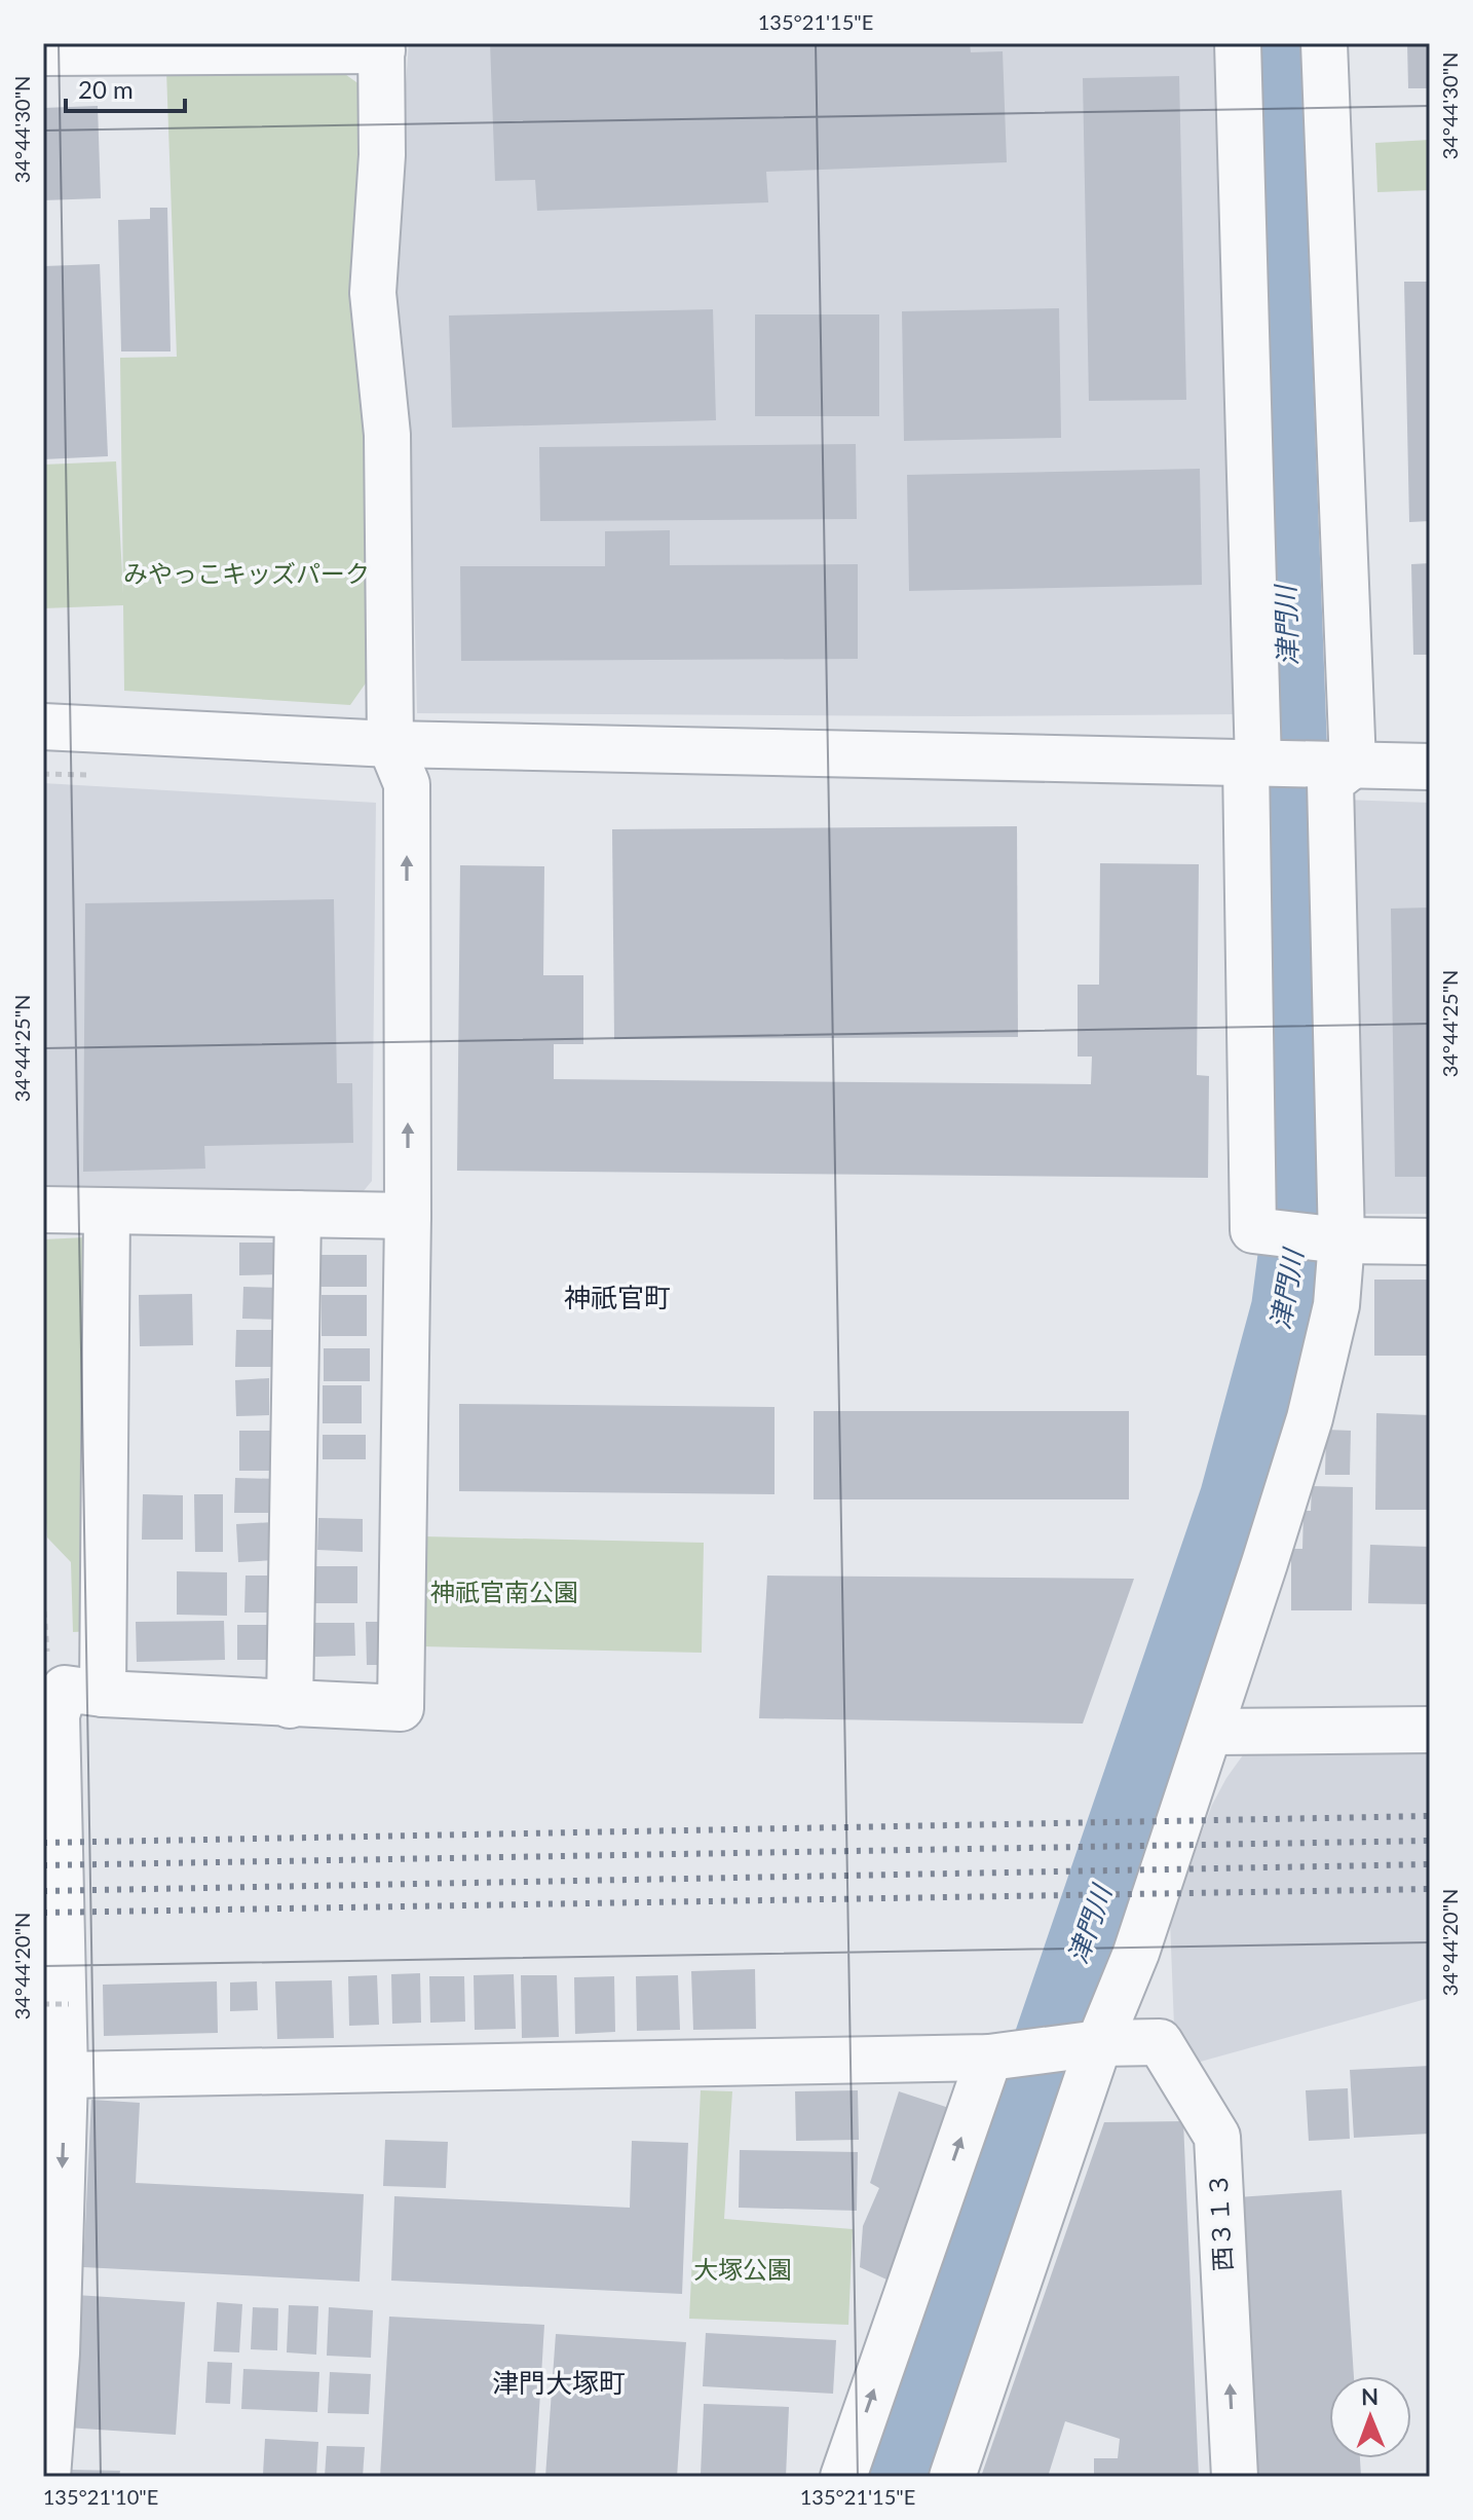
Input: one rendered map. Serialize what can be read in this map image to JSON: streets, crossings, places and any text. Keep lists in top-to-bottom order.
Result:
{
  "streets": {
    "street": ["西３１３"]
  },
  "one_way": ["西３１３"],
  "districts": ["神祇官町", "津門大塚町"],
  "water": ["津門川"],
  "parks": ["みやっこキッズパーク", "神祇官南公園", "大塚公園"],
  "scale_bar": "20 m",
  "north": "top",
  "coordinates": [
    "135°21'15\"E",
    "34°44'30\"N",
    "34°44'25\"N",
    "34°44'20\"N",
    "135°21'10\"E"
  ]
}
